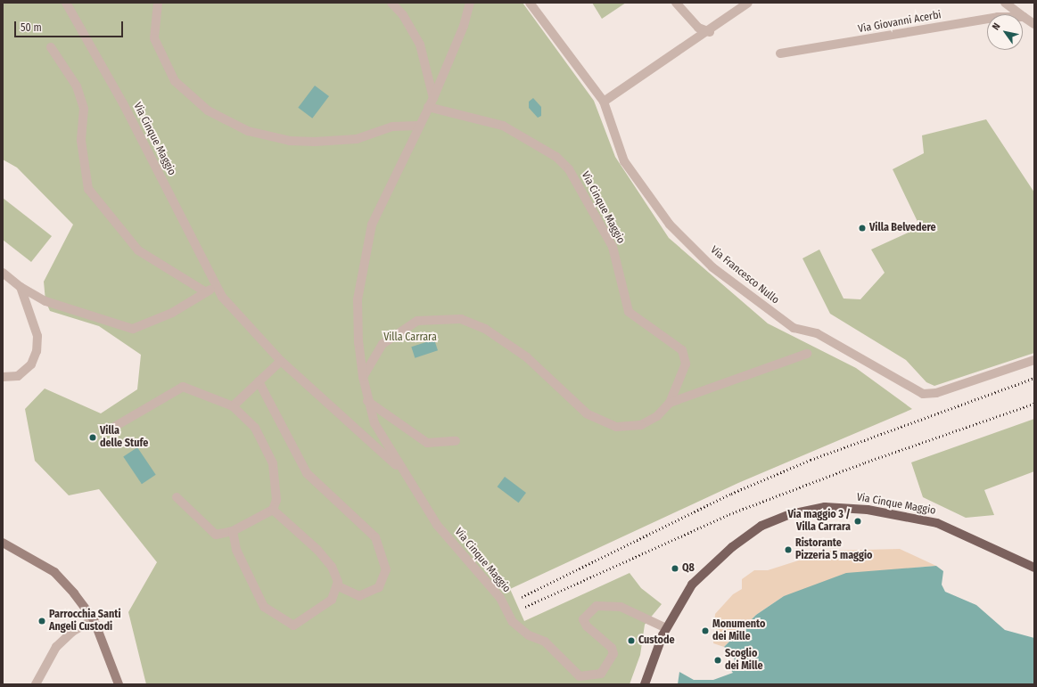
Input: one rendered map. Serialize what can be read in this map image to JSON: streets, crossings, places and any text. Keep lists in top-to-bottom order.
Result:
{
  "streets": {
    "main road": ["Via Cinque Maggio"],
    "street": ["Via Giovanni Acerbi", "Via Francesco Nullo"]
  },
  "parks": ["Villa Carrara"],
  "places": [
    "Villa Belvedere",
    "Villa delle Stufe",
    "Via maggio 3 / Villa Carrara",
    "Ristorante Pizzeria 5 maggio",
    "Q8",
    "Parrocchia Santi Angeli Custodi",
    "Monumento dei Mille",
    "Custode",
    "Scoglio dei Mille"
  ],
  "scale_bar": "50 m",
  "north": "top left"
}
